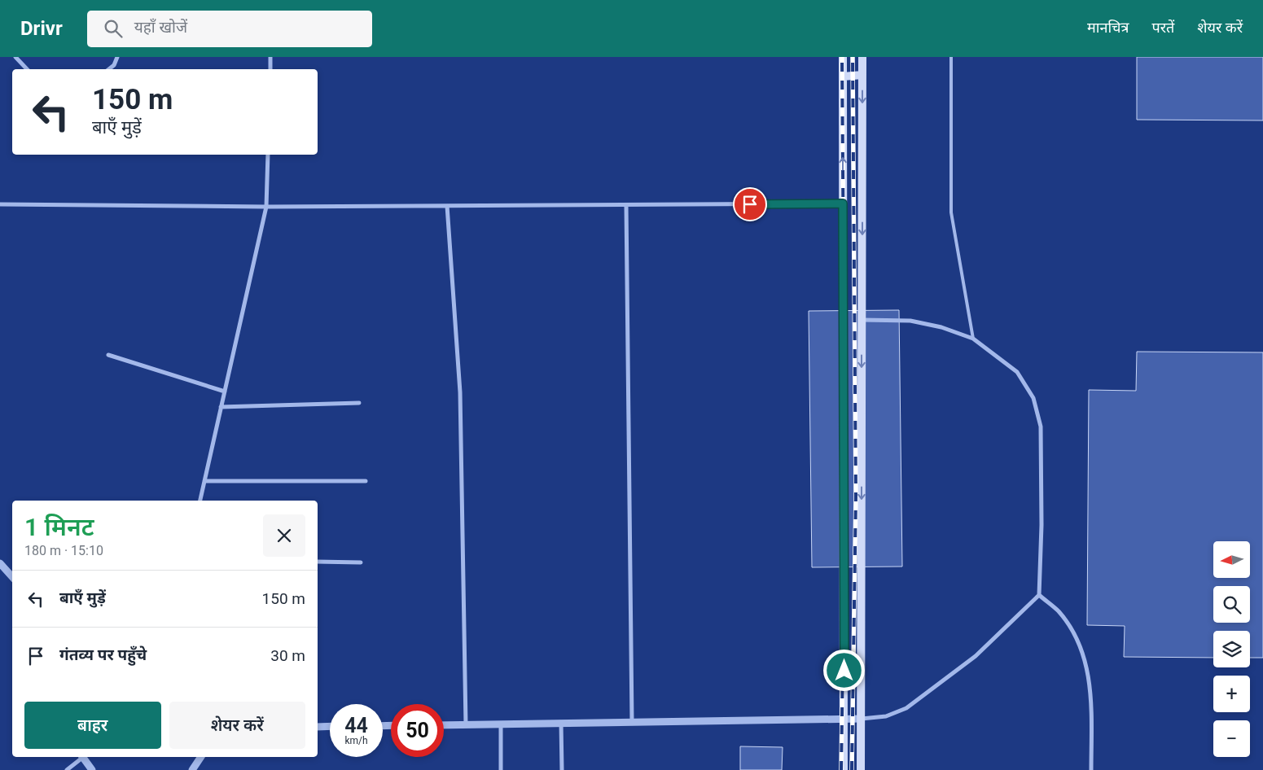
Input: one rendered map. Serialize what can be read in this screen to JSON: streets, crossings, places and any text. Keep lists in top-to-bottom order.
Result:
{
  "north": "left",
  "page": {
    "header": "Drivr",
    "search": "यहाँ खोजें",
    "nav": ["मानचित्र", "परतें", "शेयर करें"],
    "turn": ["150 m", "बाएँ मुड़ें"],
    "heading": ["1 मिनट", "180 m · 15:10"],
    "map_buttons": ["+", "−"],
    "list": [
      {
        "name": "बाएँ मुड़ें",
        "value": "150 m"
      },
      {
        "name": "गंतव्य पर पहुँचे",
        "value": "30 m"
      }
    ],
    "buttons": ["बाहर", "शेयर करें"],
    "speed": "44 km/h",
    "limit": "50"
  }
}
